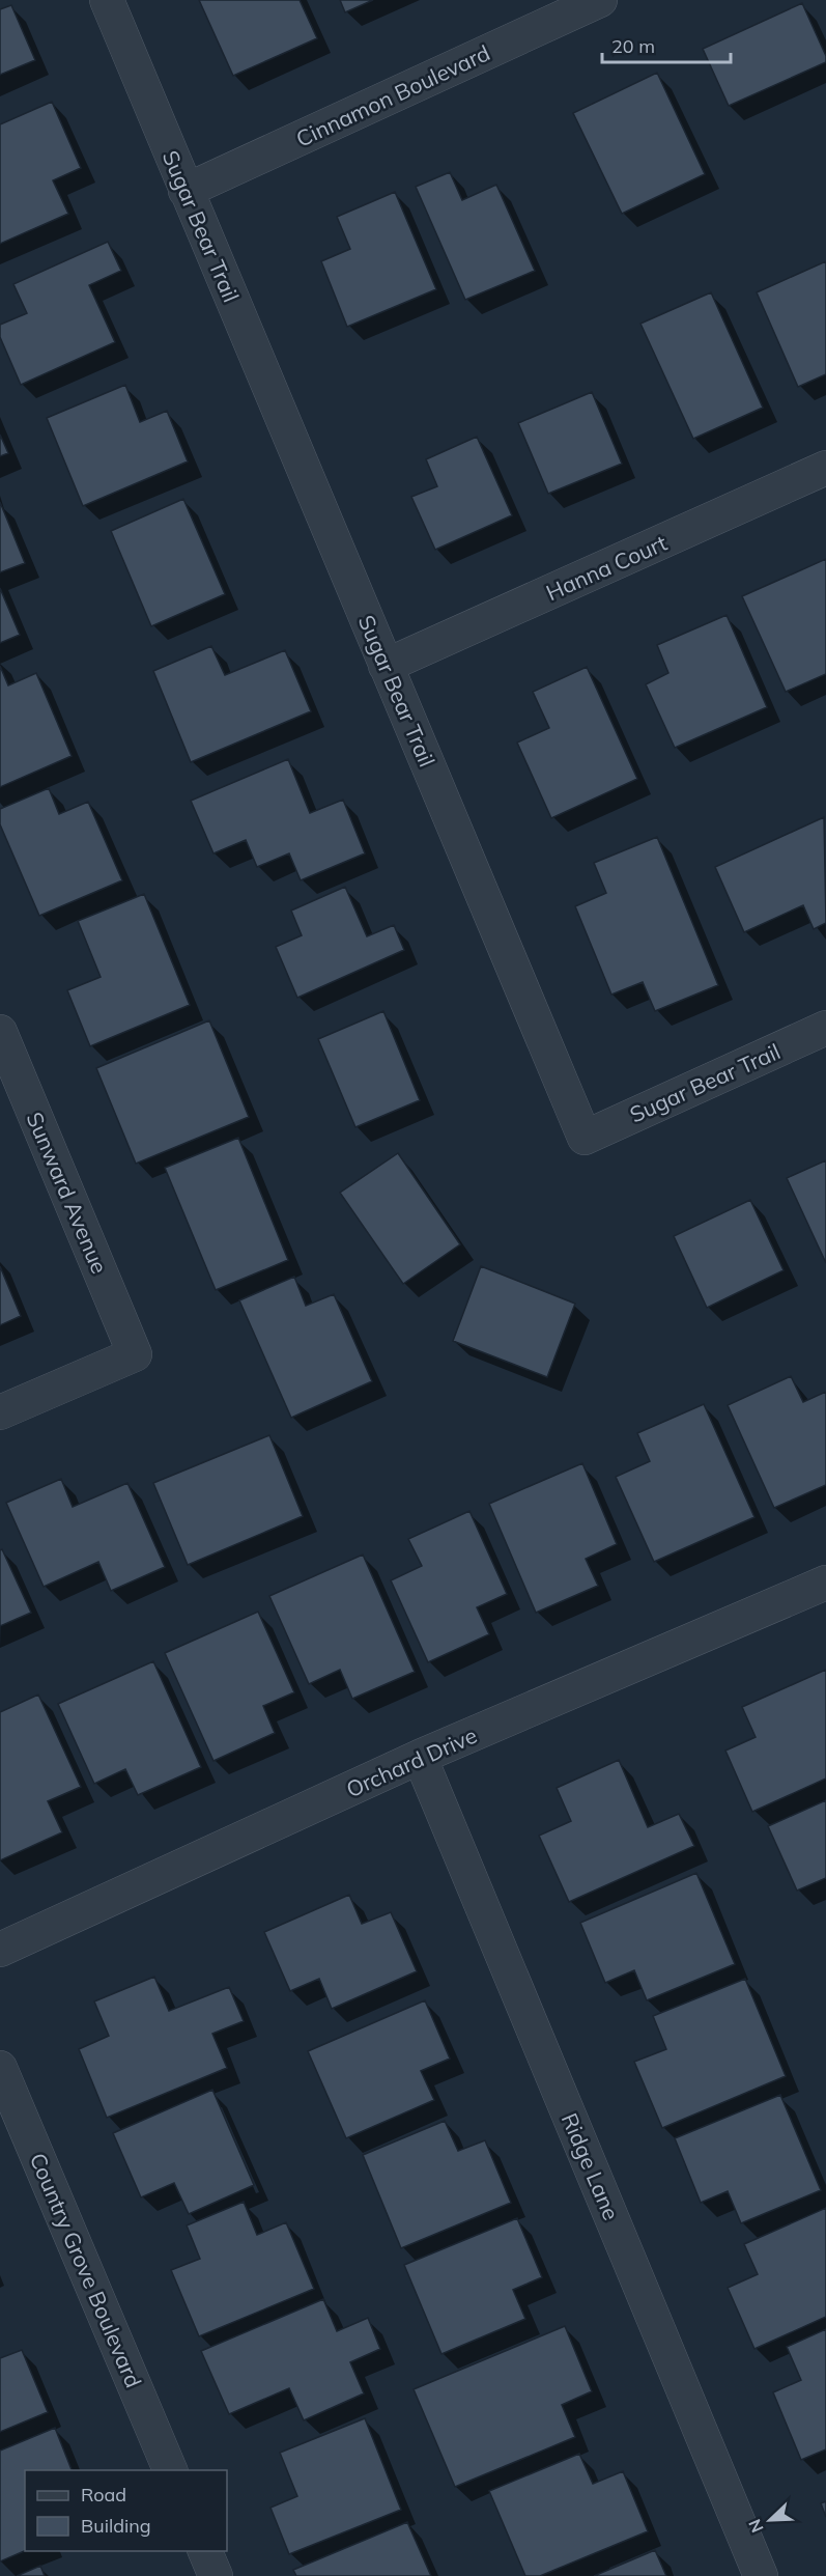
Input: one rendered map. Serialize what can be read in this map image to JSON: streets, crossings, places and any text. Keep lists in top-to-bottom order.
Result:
{
  "streets": {
    "street": [
      "Cinnamon Boulevard",
      "Sugar Bear Trail",
      "Hanna Court",
      "Sunward Avenue",
      "Orchard Drive",
      "Ridge Lane",
      "Country Grove Boulevard"
    ]
  },
  "crossings": [
    ["Cinnamon Boulevard", "Sugar Bear Trail"],
    ["Sugar Bear Trail", "Hanna Court"],
    ["Orchard Drive", "Ridge Lane"]
  ],
  "legend": ["Road", "Building"],
  "scale_bar": "20 m",
  "north": "bottom left"
}
